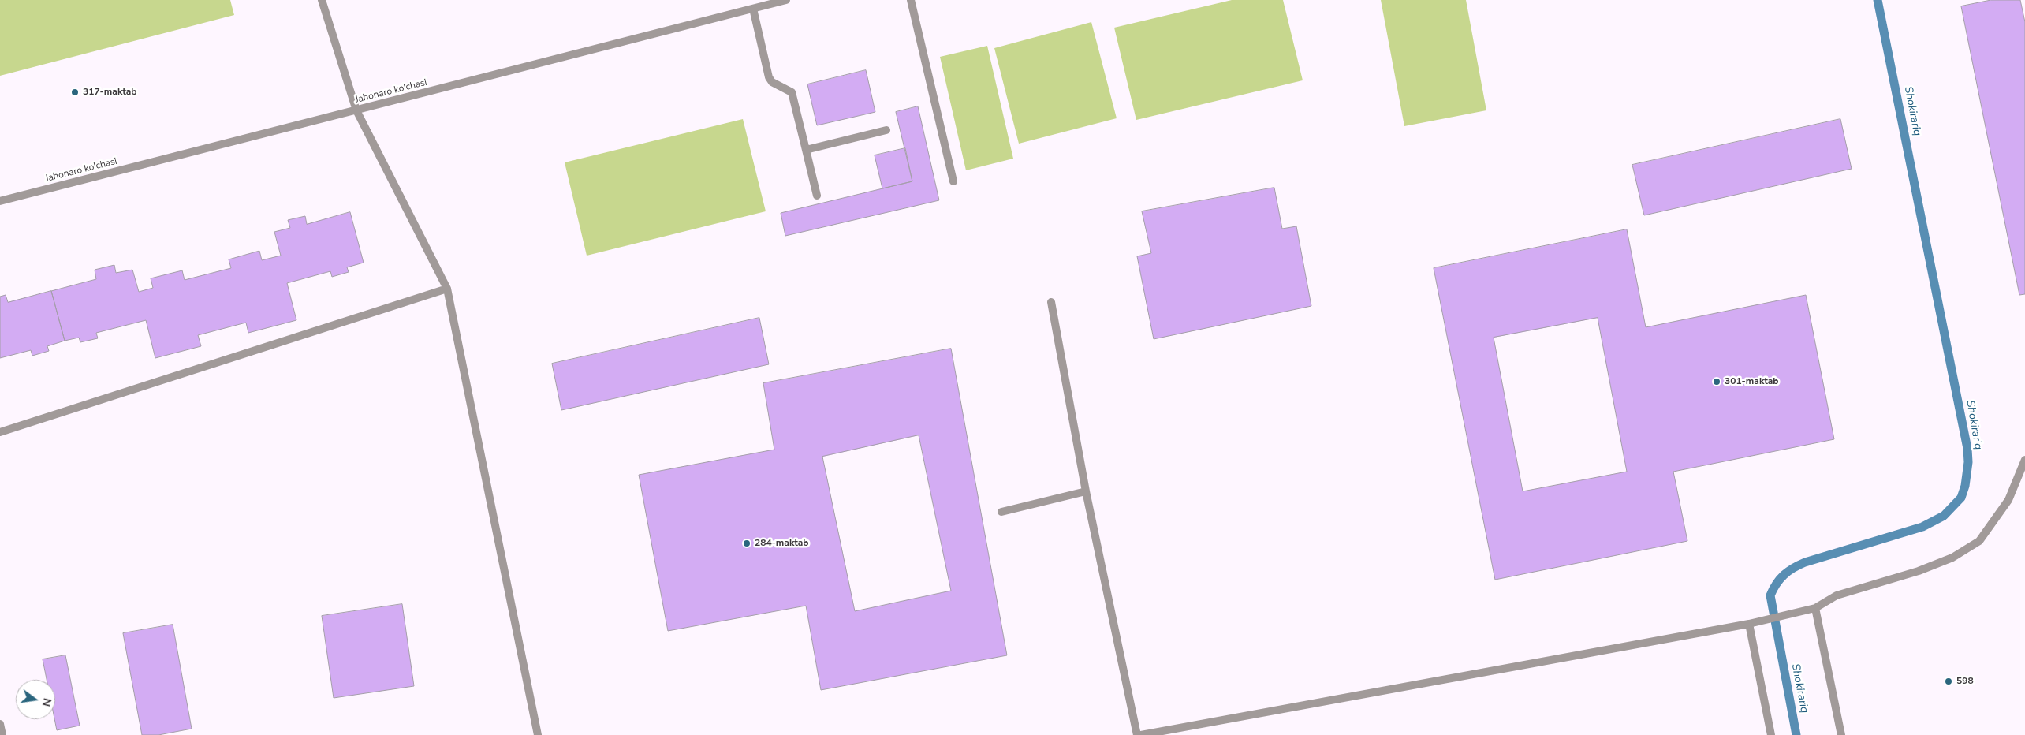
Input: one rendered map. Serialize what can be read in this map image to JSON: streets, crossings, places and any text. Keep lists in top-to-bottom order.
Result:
{
  "streets": {
    "street": ["Jahonaro ko'chasi"]
  },
  "water": ["Shokirariq"],
  "places": [
    "317-maktab",
    "301-maktab",
    "284-maktab",
    "598"
  ],
  "north": "right"
}
